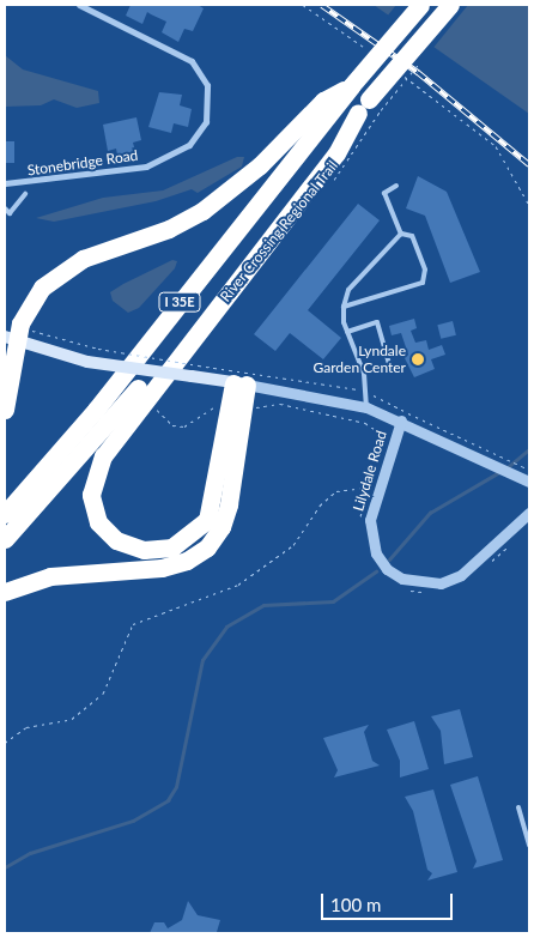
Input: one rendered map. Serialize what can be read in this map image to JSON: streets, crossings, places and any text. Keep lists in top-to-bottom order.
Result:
{
  "streets": {
    "highway": ["I 35E"],
    "street": ["Stonebridge Road", "Lilydale Road"],
    "path": ["River Crossing Regional Trail"]
  },
  "crossings": [
    ["River Crossing Regional Trail", "I 35E"]
  ],
  "places": ["Lyndale Garden Center"],
  "scale_bar": "100 m"
}
